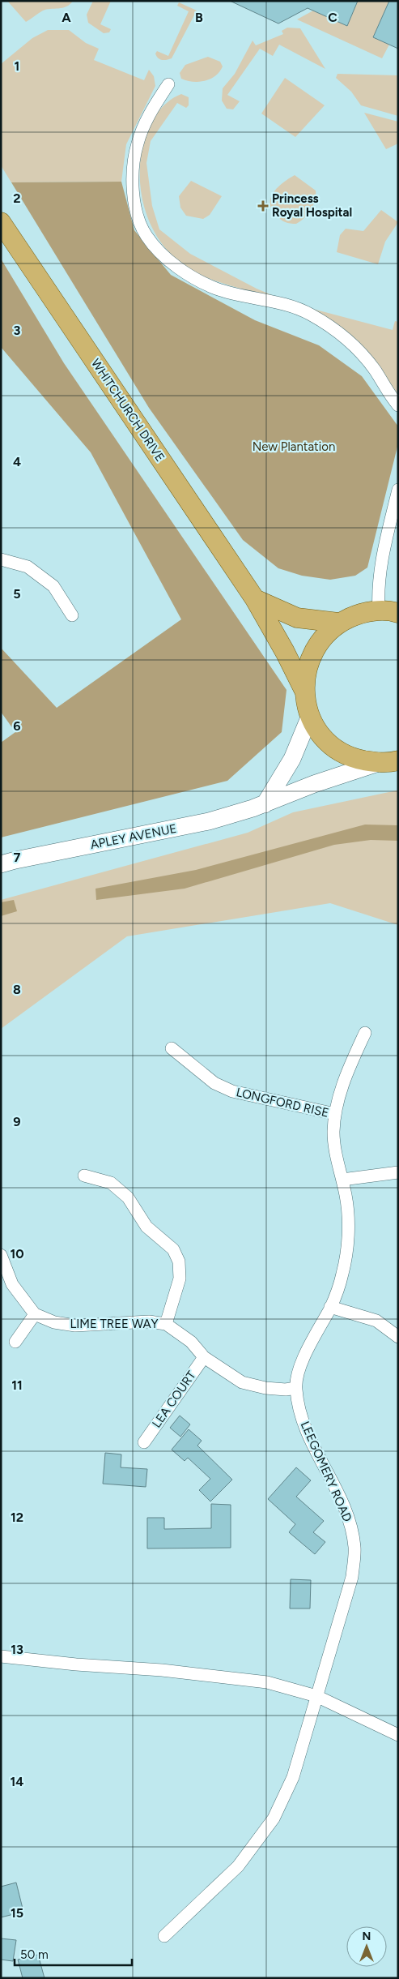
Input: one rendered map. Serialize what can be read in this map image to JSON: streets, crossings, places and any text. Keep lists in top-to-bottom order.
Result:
{
  "streets": {
    "main road": ["WHITCHURCH DRIVE"],
    "street": [
      "APLEY AVENUE",
      "LONGFORD RISE",
      "LIME TREE WAY",
      "LEA COURT",
      "LEEGOMERY ROAD"
    ]
  },
  "crossings": [
    ["WHITCHURCH DRIVE", "APLEY AVENUE"],
    ["LIME TREE WAY", "LEA COURT"],
    ["LIME TREE WAY", "LEEGOMERY ROAD"]
  ],
  "parks": ["New Plantation"],
  "places": {
    "health": ["Princess Royal Hospital"]
  },
  "scale_bar": "50 m",
  "north": "top",
  "grid": {
    "columns": ["A", "B", "C"],
    "rows": [
      "1",
      "2",
      "3",
      "4",
      "5",
      "6",
      "7",
      "8",
      "9",
      "10",
      "11",
      "12",
      "13",
      "14",
      "15"
    ]
  }
}
